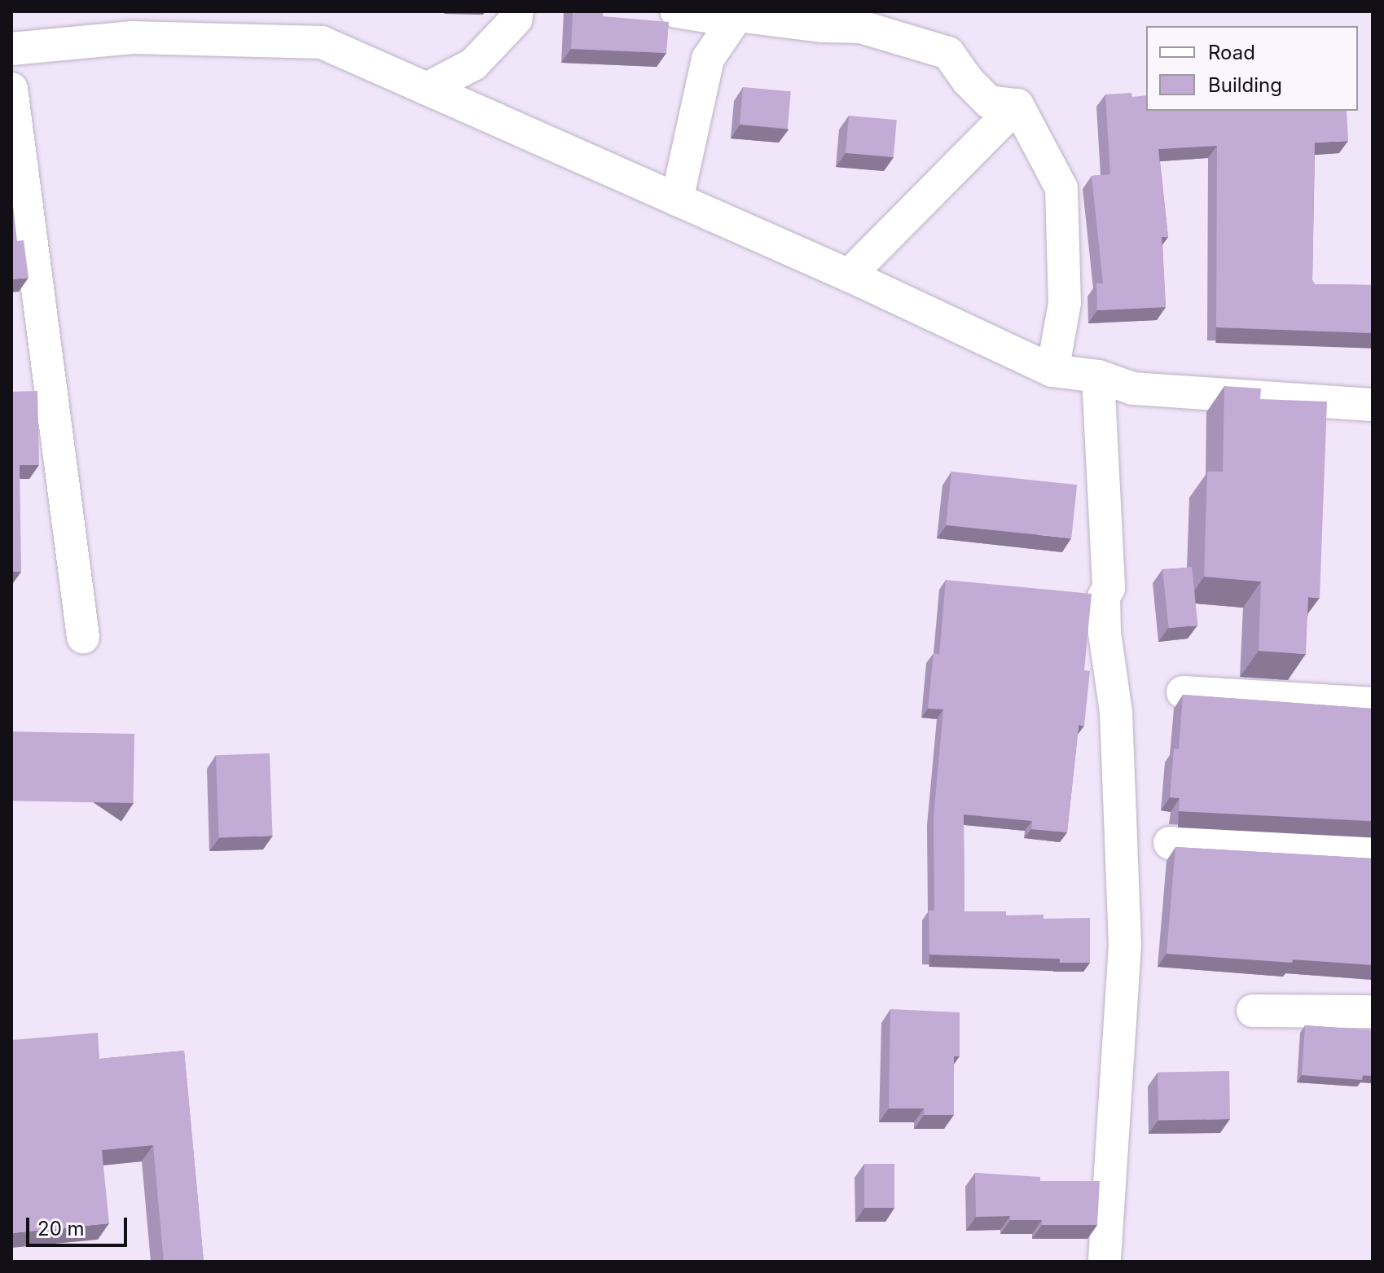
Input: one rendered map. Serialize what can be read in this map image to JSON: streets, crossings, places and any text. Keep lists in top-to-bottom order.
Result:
{
  "legend": ["Road", "Building"],
  "scale_bar": "20 m"
}
